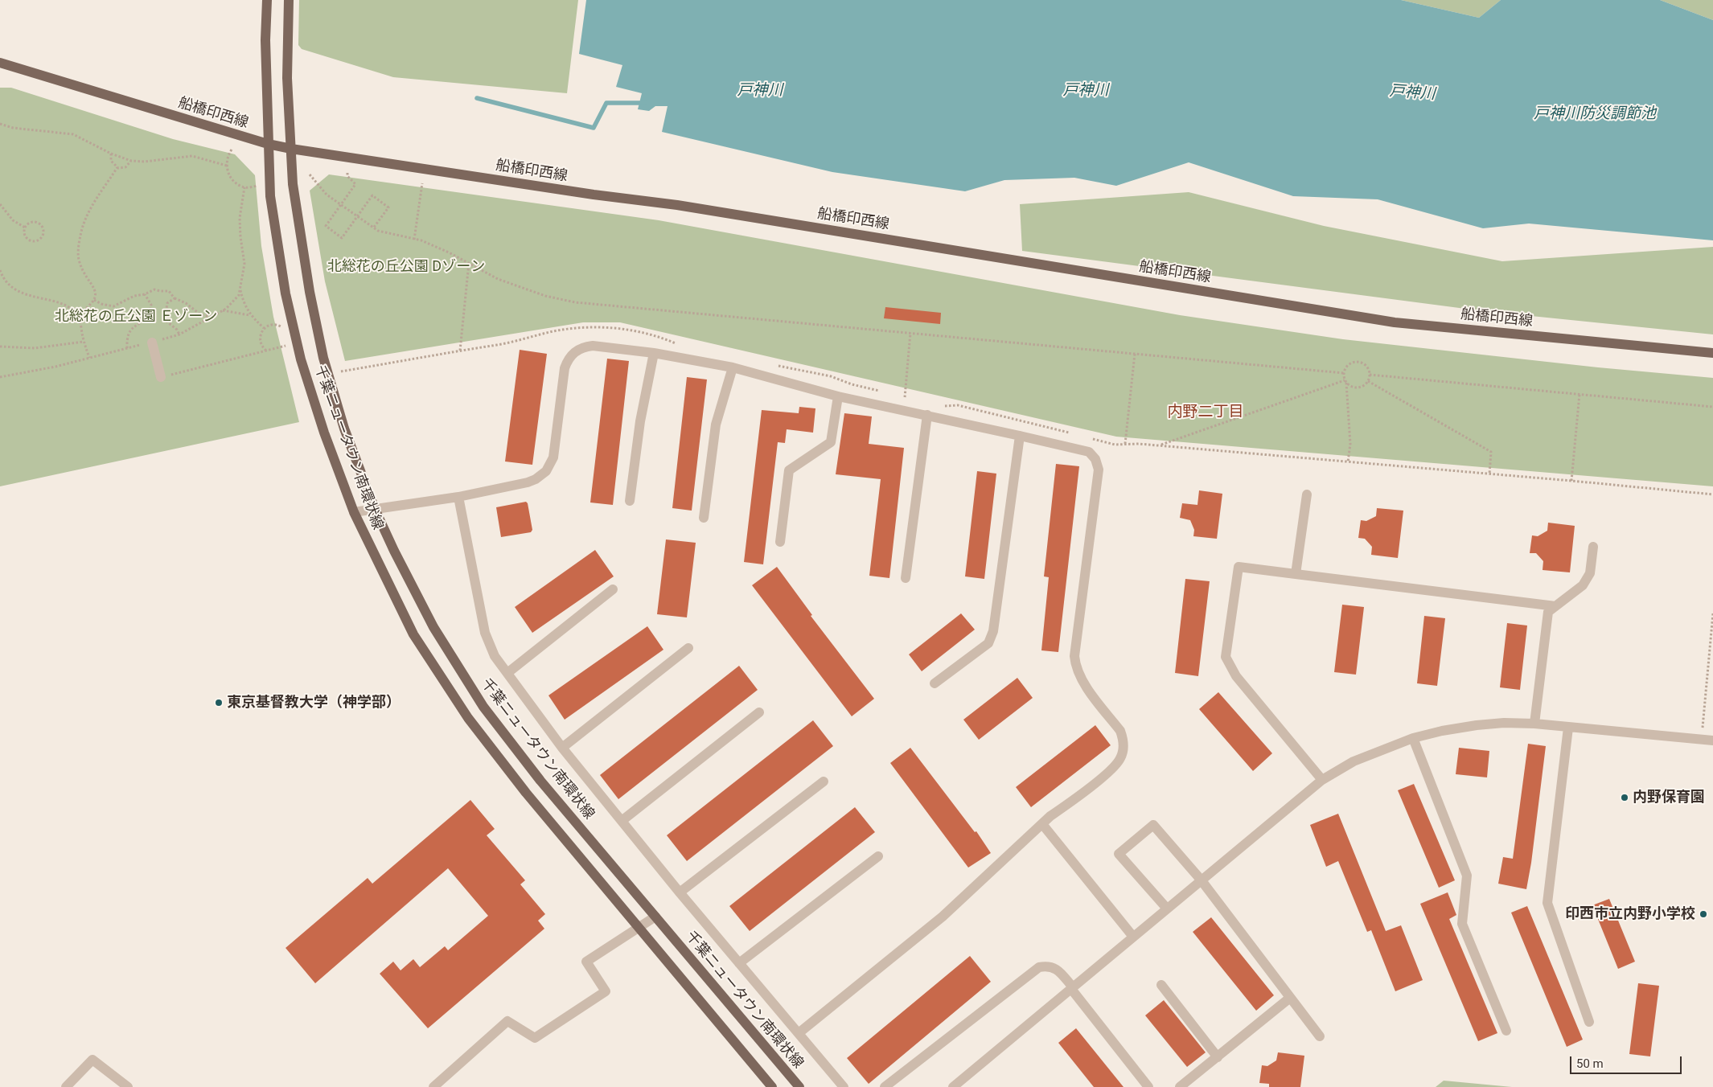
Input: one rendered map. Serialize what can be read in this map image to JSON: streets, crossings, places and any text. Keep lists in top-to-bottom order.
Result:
{
  "streets": {
    "main road": ["船橋印西線", "千葉ニュータウン南環状線"]
  },
  "crossings": [
    ["船橋印西線", "千葉ニュータウン南環状線"]
  ],
  "districts": ["内野二丁目"],
  "water": ["戸神川", "戸神川防災調節池"],
  "parks": ["北総花の丘公園 Dゾーン", "北総花の丘公園 Ｅゾーン"],
  "places": ["東京基督教大学（神学部）", "内野保育園", "印西市立内野小学校"],
  "scale_bar": "50 m"
}
